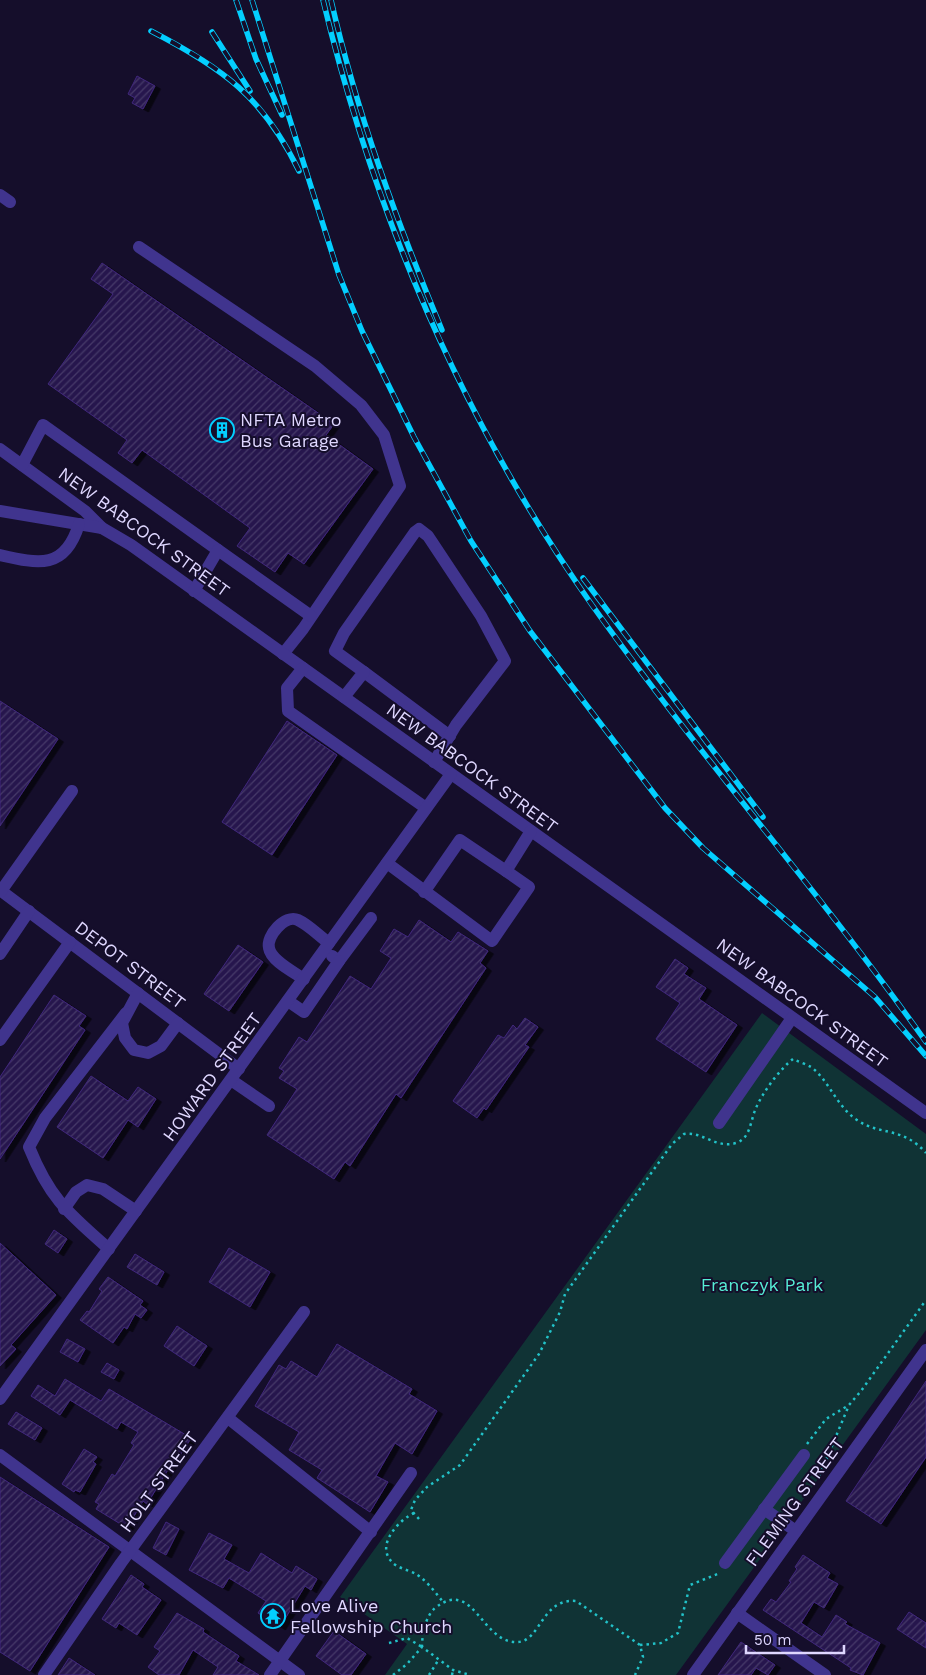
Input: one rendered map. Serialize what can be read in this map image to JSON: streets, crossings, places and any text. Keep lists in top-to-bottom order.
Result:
{
  "streets": {
    "street": [
      "NEW BABCOCK STREET",
      "DEPOT STREET",
      "HOWARD STREET",
      "HOLT STREET",
      "FLEMING STREET"
    ]
  },
  "crossings": [
    ["NEW BABCOCK STREET", "HOWARD STREET"],
    ["DEPOT STREET", "HOWARD STREET"]
  ],
  "parks": ["Franczyk Park"],
  "places": {
    "building": ["NFTA Metro Bus Garage"],
    "temple": ["Love Alive Fellowship Church"]
  },
  "scale_bar": "50 m"
}
